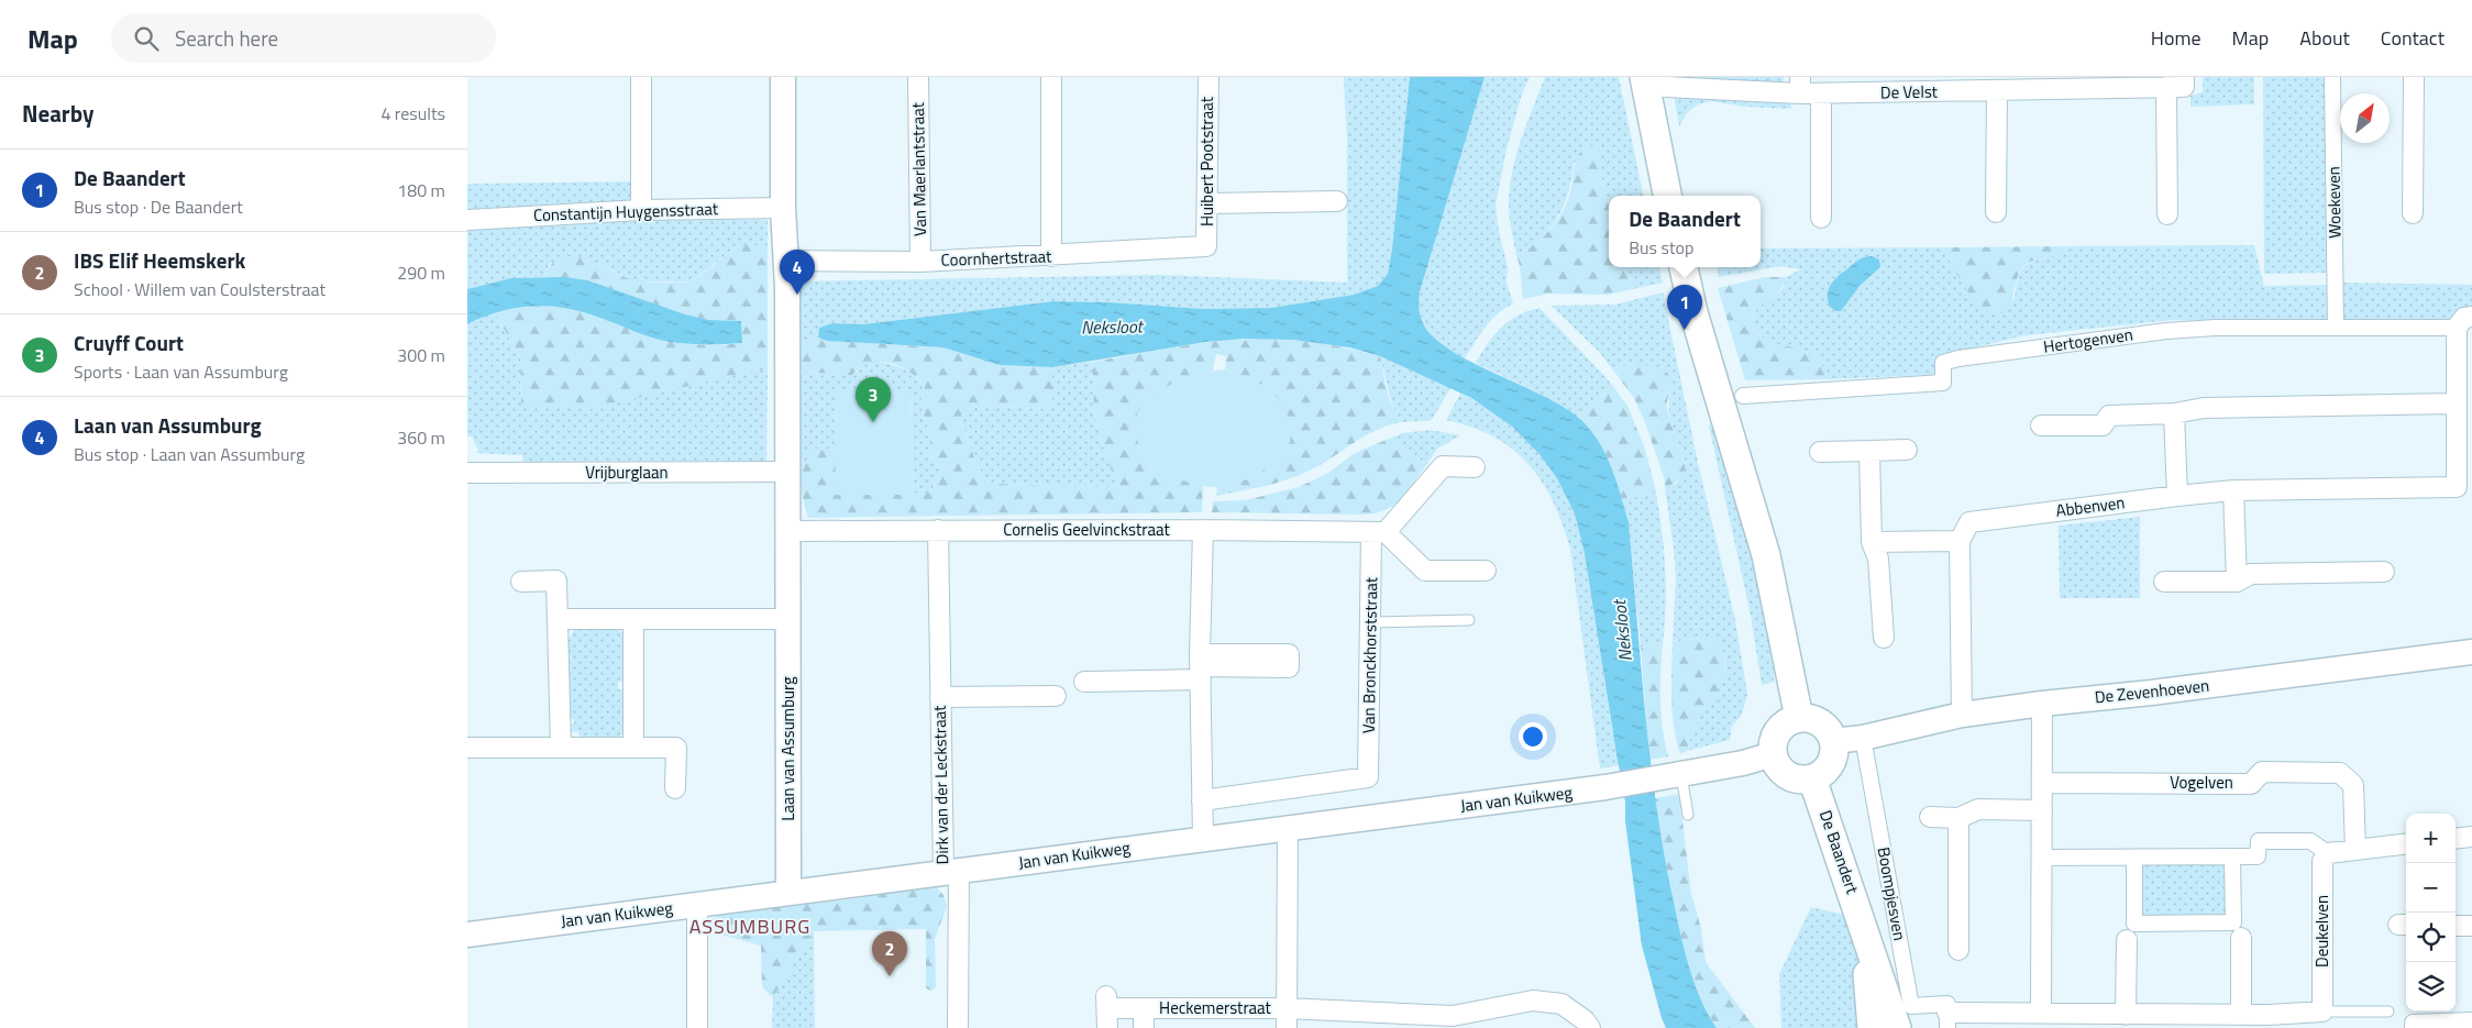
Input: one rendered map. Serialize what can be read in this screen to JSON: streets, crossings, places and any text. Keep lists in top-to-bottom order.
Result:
{
  "streets": {
    "main road": ["De Baandert"],
    "street": [
      "De Velst",
      "Huibert Pootstraat",
      "Van Maerlantstraat",
      "Woekeven",
      "Constantijn Huygensstraat",
      "Coornhertstraat",
      "Hertogenven",
      "Vrijburglaan",
      "Abbenven",
      "Cornelis Geelvinckstraat",
      "Van Bronckhorststraat",
      "De Zevenhoeven",
      "Laan van Assumburg",
      "Vogelven",
      "Dirk van der Leckstraat",
      "Jan van Kuikweg",
      "Boompjesven",
      "Deukelven",
      "Heckemerstraat"
    ]
  },
  "crossings": [
    ["Huibert Pootstraat", "Coornhertstraat"],
    ["Van Maerlantstraat", "Coornhertstraat"],
    ["Woekeven", "Hertogenven"],
    ["Constantijn Huygensstraat", "Laan van Assumburg"],
    ["Coornhertstraat", "Laan van Assumburg"],
    ["Hertogenven", "Abbenven"],
    ["Vrijburglaan", "Laan van Assumburg"],
    ["Cornelis Geelvinckstraat", "Van Bronckhorststraat"],
    ["Cornelis Geelvinckstraat", "Laan van Assumburg"],
    ["Cornelis Geelvinckstraat", "Dirk van der Leckstraat"],
    ["De Zevenhoeven", "Jan van Kuikweg"],
    ["De Zevenhoeven", "De Baandert"],
    ["De Zevenhoeven", "Boompjesven"],
    ["Laan van Assumburg", "Jan van Kuikweg"],
    ["Dirk van der Leckstraat", "Jan van Kuikweg"],
    ["Jan van Kuikweg", "De Baandert"]
  ],
  "districts": ["ASSUMBURG"],
  "water": ["Neksloot"],
  "north": "top right",
  "page": {
    "header": "Map",
    "search": "Search here",
    "nav": [
      "Home",
      "Map",
      "About",
      "Contact"
    ],
    "heading": ["Nearby", "4 results"],
    "list": [
      {
        "mark": "1",
        "name": "De Baandert",
        "note": "Bus stop · De Baandert",
        "value": "180 m"
      },
      {
        "mark": "2",
        "name": "IBS Elif Heemskerk",
        "note": "School · Willem van Coulsterstraat",
        "value": "290 m"
      },
      {
        "mark": "3",
        "name": "Cruyff Court",
        "note": "Sports · Laan van Assumburg",
        "value": "300 m"
      },
      {
        "mark": "4",
        "name": "Laan van Assumburg",
        "note": "Bus stop · Laan van Assumburg",
        "value": "360 m"
      }
    ],
    "popup": ["De Baandert", "Bus stop"],
    "pins": [
      "4",
      "1",
      "3",
      "2"
    ],
    "map_buttons": ["+", "−"]
  }
}
